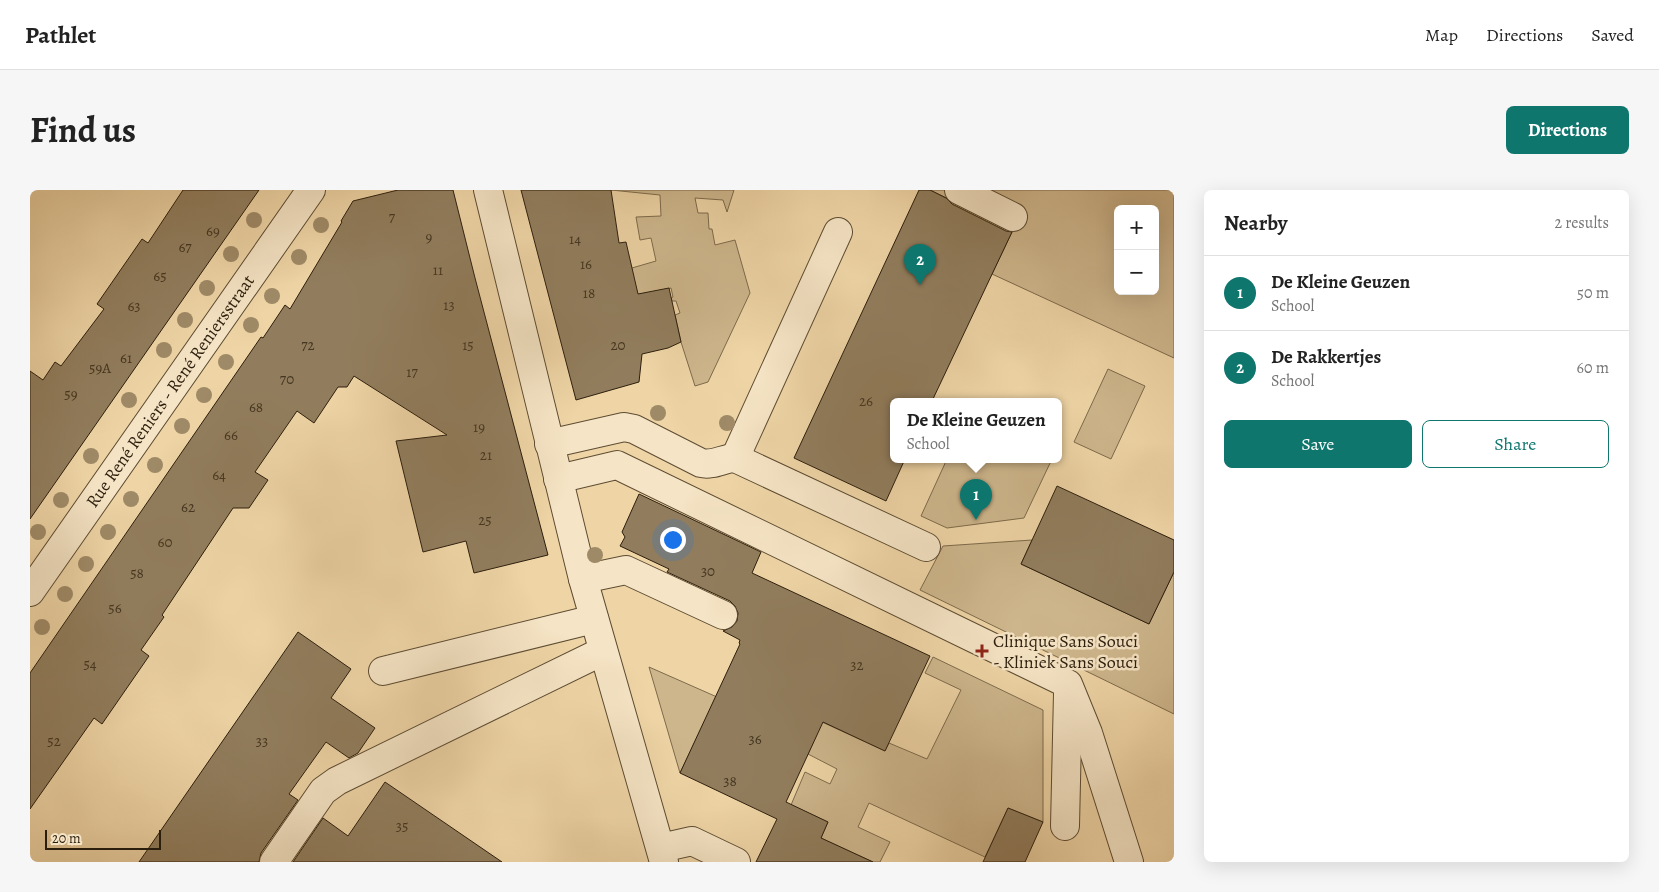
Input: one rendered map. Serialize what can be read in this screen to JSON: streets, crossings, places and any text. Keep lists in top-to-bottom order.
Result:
{
  "streets": {
    "street": ["Rue René Reniers - René Reniersstraat"]
  },
  "places": {
    "health": ["Clinique Sans Souci - Kliniek Sans Souci"]
  },
  "house_numbers": [
    "7",
    "69",
    "9",
    "14",
    "67",
    "16",
    "11",
    "65",
    "18",
    "13",
    "63",
    "72",
    "15",
    "20",
    "61",
    "59A",
    "17",
    "70",
    "59",
    "26",
    "68",
    "19",
    "66",
    "21",
    "64",
    "62",
    "25",
    "60",
    "30",
    "58",
    "56",
    "54",
    "32",
    "36",
    "52",
    "33",
    "38",
    "35"
  ],
  "scale_bar": "20 m",
  "page": {
    "header": "Pathlet",
    "nav": ["Map", "Directions", "Saved"],
    "title": "Find us",
    "buttons": [
      "Directions",
      ["Save", "Share"]
    ],
    "heading": ["Nearby", "2 results"],
    "map_buttons": ["+", "−"],
    "pins": ["2", "1"],
    "list": [
      {
        "mark": "1",
        "name": "De Kleine Geuzen",
        "note": "School",
        "value": "50 m"
      },
      {
        "mark": "2",
        "name": "De Rakkertjes",
        "note": "School",
        "value": "60 m"
      }
    ],
    "popup": ["De Kleine Geuzen", "School"],
    "scale": "20 m"
  }
}
